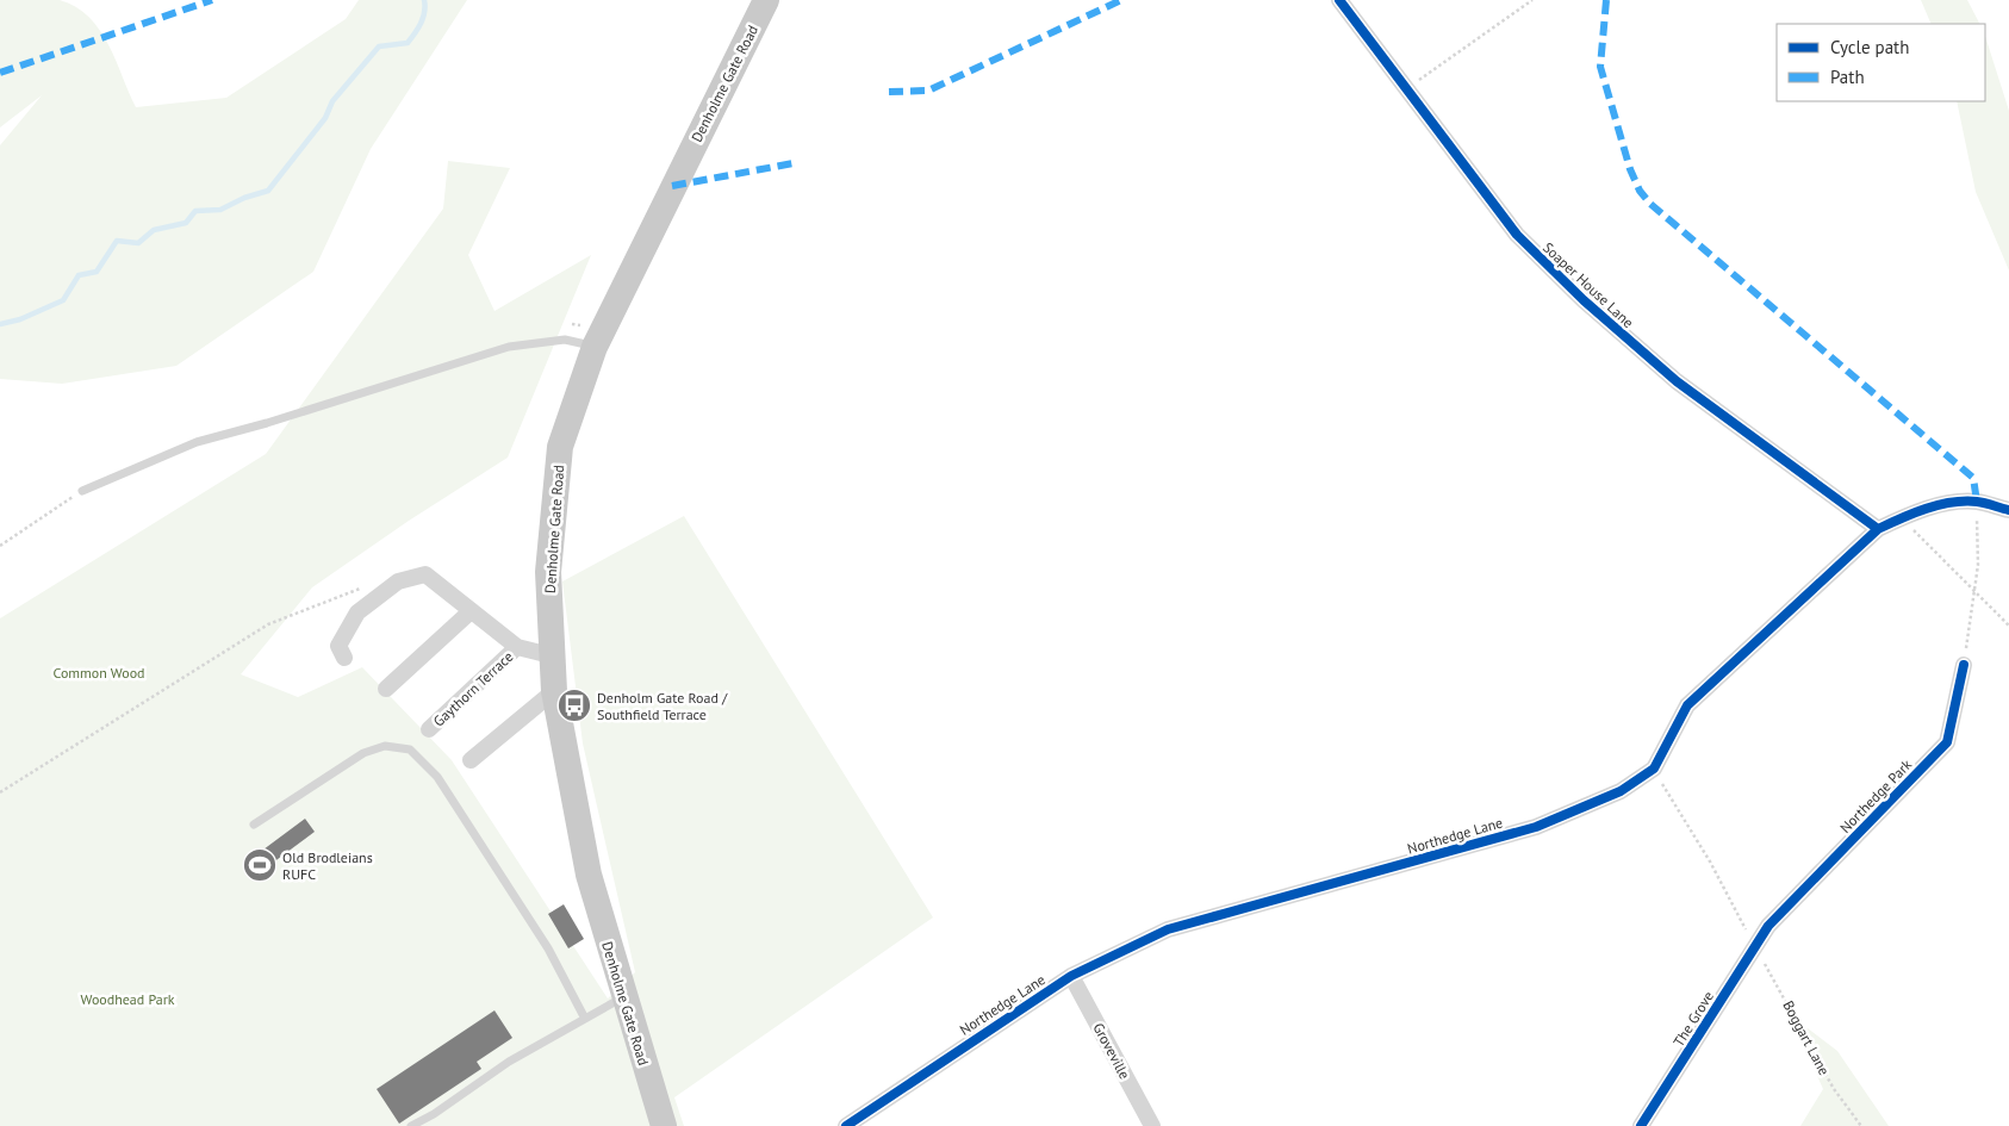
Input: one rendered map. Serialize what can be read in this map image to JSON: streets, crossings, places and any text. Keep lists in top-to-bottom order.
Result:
{
  "streets": {
    "main road": ["Denholme Gate Road"],
    "street": [
      "Soaper House Lane",
      "Gaythorn Terrace",
      "Northedge Park",
      "Northedge Lane",
      "The Grove",
      "Groveville"
    ],
    "path": ["Boggart Lane"]
  },
  "crossings": [
    ["Denholme Gate Road", "Gaythorn Terrace"],
    ["Soaper House Lane", "Northedge Lane"],
    ["Northedge Park", "The Grove"],
    ["Northedge Lane", "Boggart Lane"],
    ["Northedge Lane", "Groveville"],
    ["The Grove", "Boggart Lane"]
  ],
  "parks": ["Common Wood", "Woodhead Park"],
  "places": {
    "bus stop": ["Denholm Gate Road / Southfield Terrace"],
    "sports": ["Old Brodleians RUFC"]
  },
  "legend": ["Cycle path", "Path"]
}
